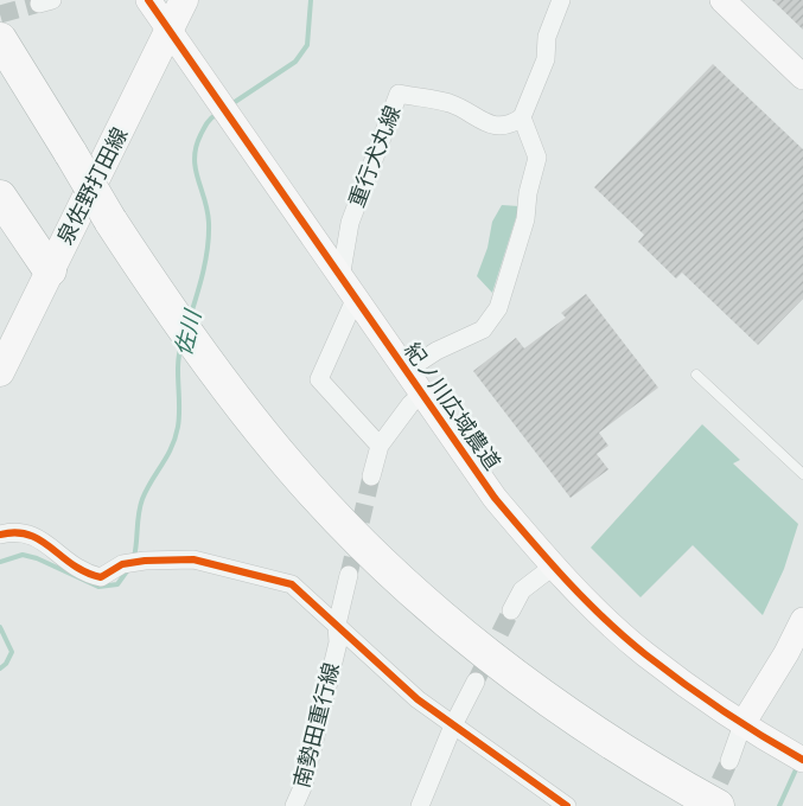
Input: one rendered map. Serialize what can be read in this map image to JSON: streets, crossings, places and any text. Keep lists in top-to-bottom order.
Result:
{
  "streets": {
    "main road": ["泉佐野打田線"],
    "street": ["重行犬丸線", "紀ノ川広域農道", "南勢田重行線"]
  },
  "crossings": [
    ["重行犬丸線", "紀ノ川広域農道"],
    ["泉佐野打田線", "紀ノ川広域農道"]
  ],
  "water": ["佐川"]
}
